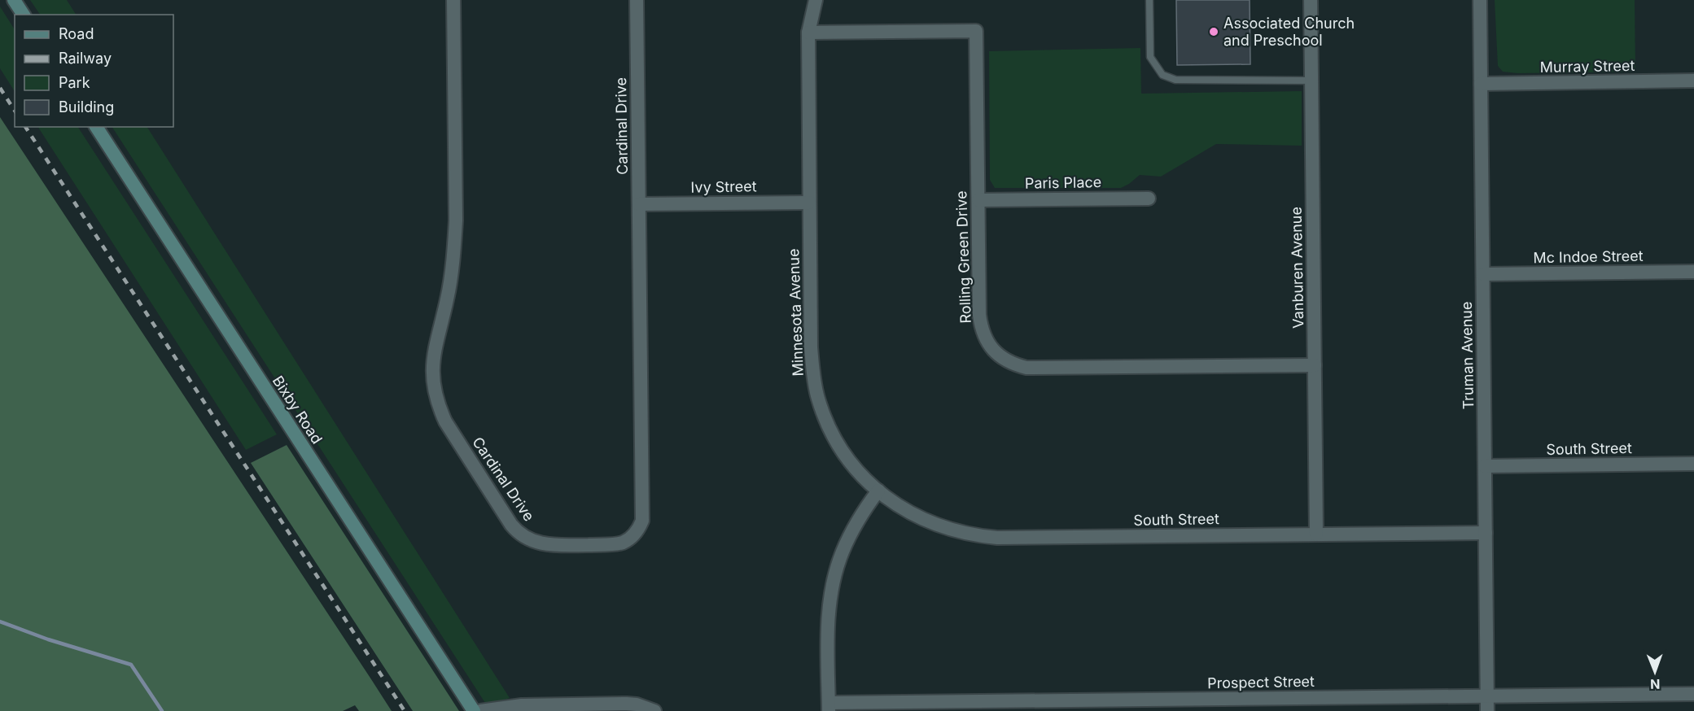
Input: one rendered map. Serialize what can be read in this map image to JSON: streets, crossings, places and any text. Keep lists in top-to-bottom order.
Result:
{
  "streets": {
    "main road": ["Bixby Road"],
    "street": [
      "Murray Street",
      "Cardinal Drive",
      "Paris Place",
      "Ivy Street",
      "Rolling Green Drive",
      "Mc Indoe Street",
      "Vanburen Avenue",
      "Minnesota Avenue",
      "Truman Avenue",
      "South Street",
      "Prospect Street"
    ]
  },
  "crossings": [
    ["Murray Street", "Truman Avenue"],
    ["Cardinal Drive", "Ivy Street"],
    ["Paris Place", "Rolling Green Drive"],
    ["Ivy Street", "Minnesota Avenue"],
    ["Rolling Green Drive", "Vanburen Avenue"],
    ["Rolling Green Drive", "Minnesota Avenue"],
    ["Mc Indoe Street", "Truman Avenue"],
    ["Vanburen Avenue", "South Street"],
    ["Minnesota Avenue", "South Street"],
    ["Truman Avenue", "South Street"],
    ["Truman Avenue", "Prospect Street"]
  ],
  "places": ["Associated Church and Preschool"],
  "legend": [
    "Road",
    "Railway",
    "Park",
    "Building"
  ],
  "north": "bottom"
}
